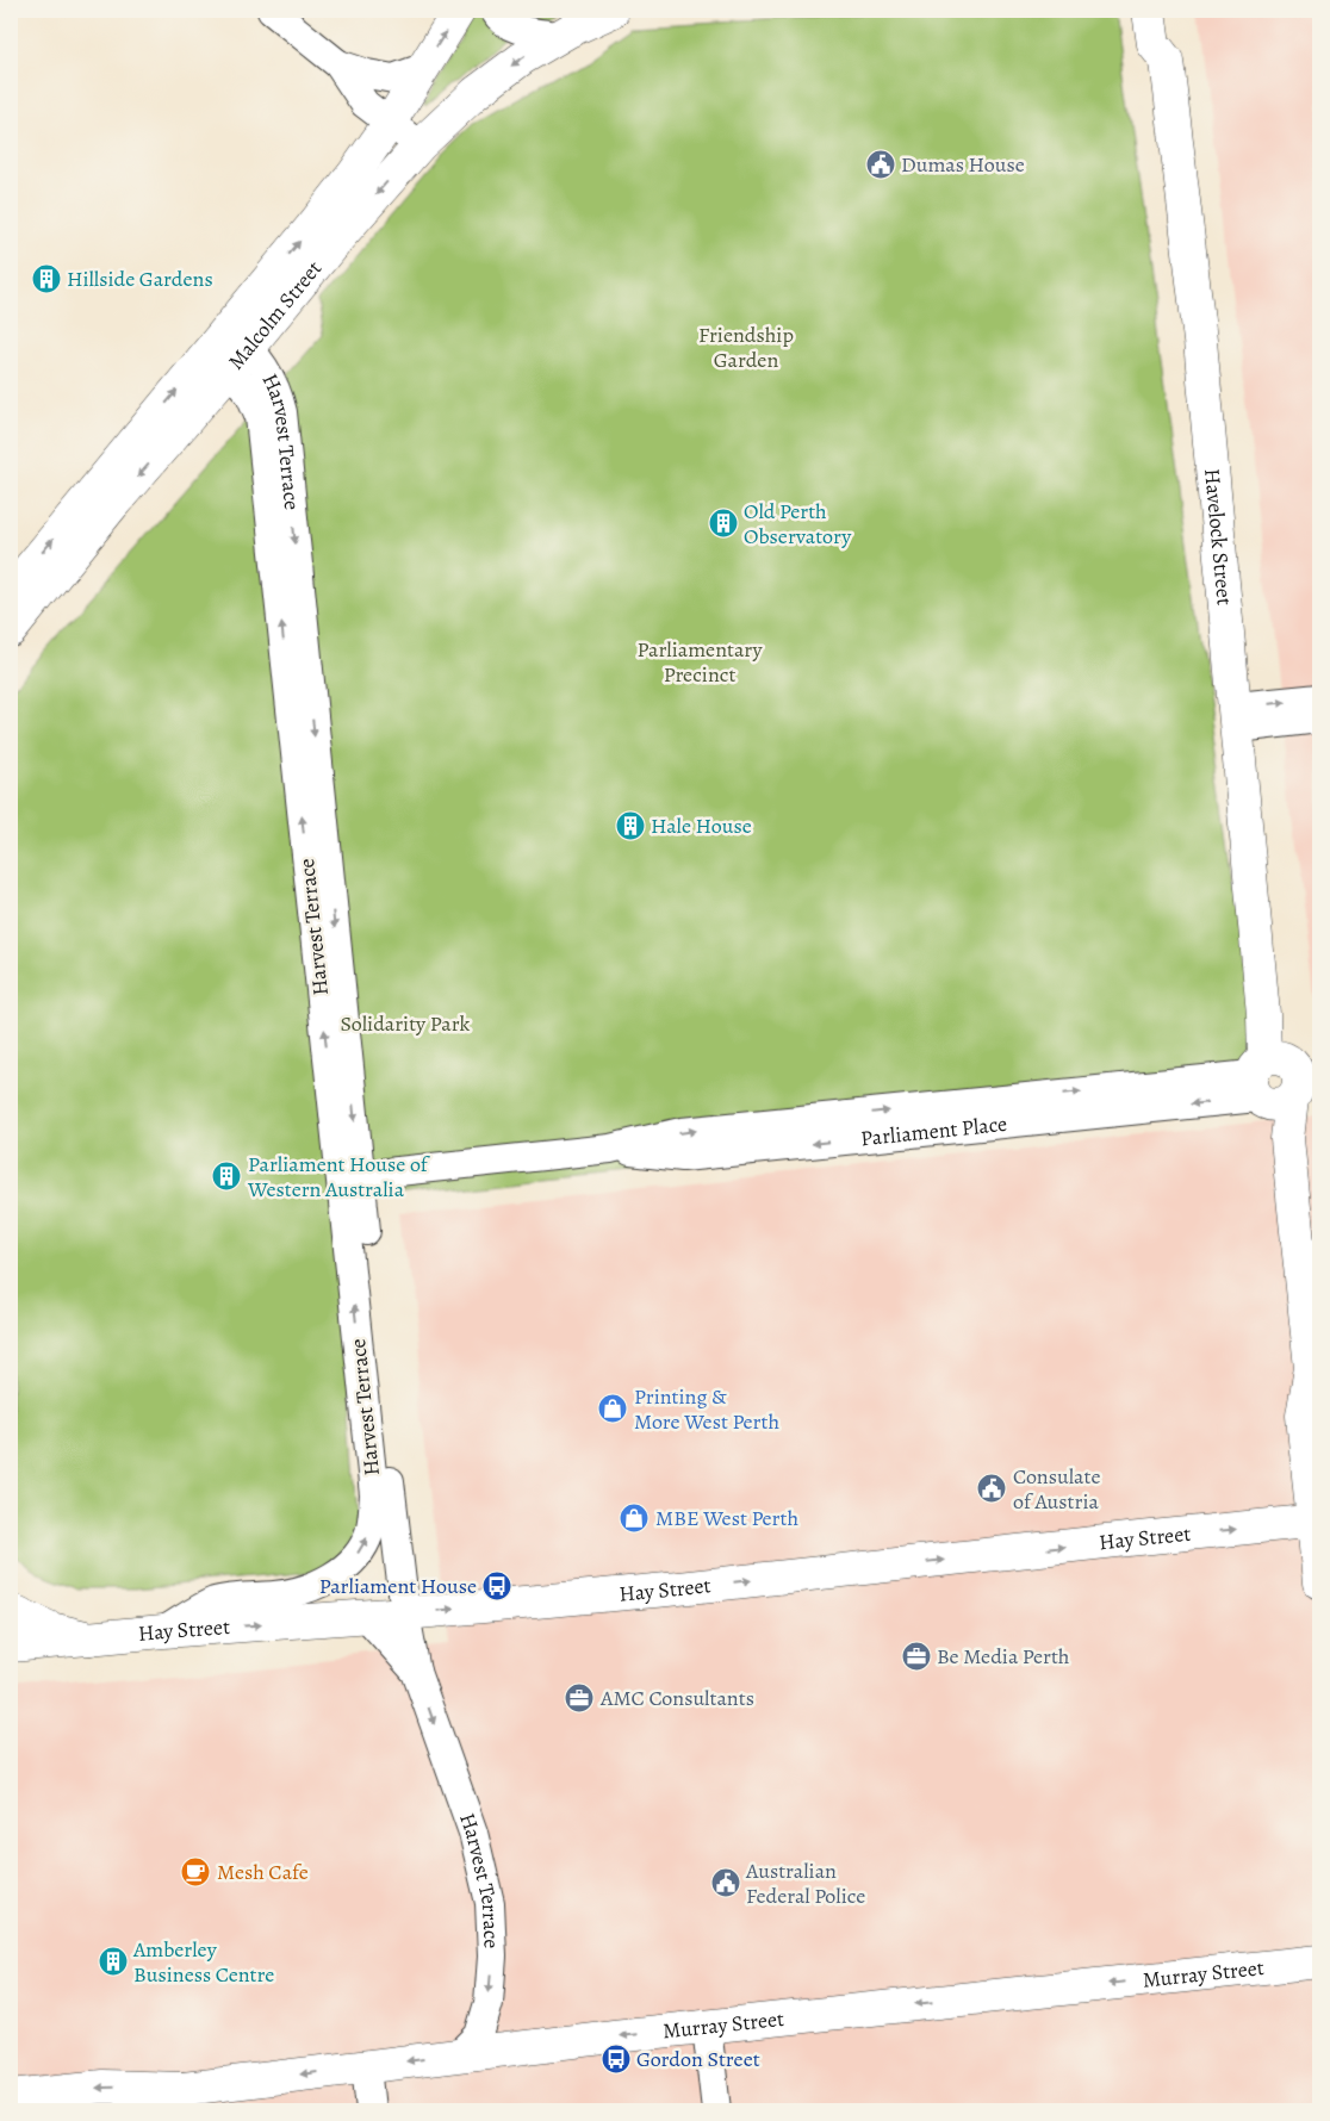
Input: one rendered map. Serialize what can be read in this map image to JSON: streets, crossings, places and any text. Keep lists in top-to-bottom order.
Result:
{
  "streets": {
    "main road": [
      "Malcolm Street",
      "Havelock Street",
      "Hay Street",
      "Murray Street"
    ],
    "street": ["Harvest Terrace", "Parliament Place"]
  },
  "crossings": [
    ["Malcolm Street", "Harvest Terrace"],
    ["Harvest Terrace", "Parliament Place"],
    ["Harvest Terrace", "Hay Street"],
    ["Harvest Terrace", "Murray Street"],
    ["Havelock Street", "Parliament Place"]
  ],
  "one_way": ["Hay Street", "Murray Street"],
  "parks": ["Friendship Garden", "Parliamentary Precinct", "Solidarity Park"],
  "places": {
    "public building": ["Dumas House", "Consulate of Austria", "Australian Federal Police"],
    "building": [
      "Hillside Gardens",
      "Old Perth Observatory",
      "Hale House",
      "Parliament House of Western Australia",
      "Amberley Business Centre"
    ],
    "shop": ["Printing & More West Perth", "MBE West Perth"],
    "bus stop": ["Parliament House", "Gordon Street"],
    "office": ["Be Media Perth", "AMC Consultants"],
    "cafe": ["Mesh Cafe"]
  }
}
